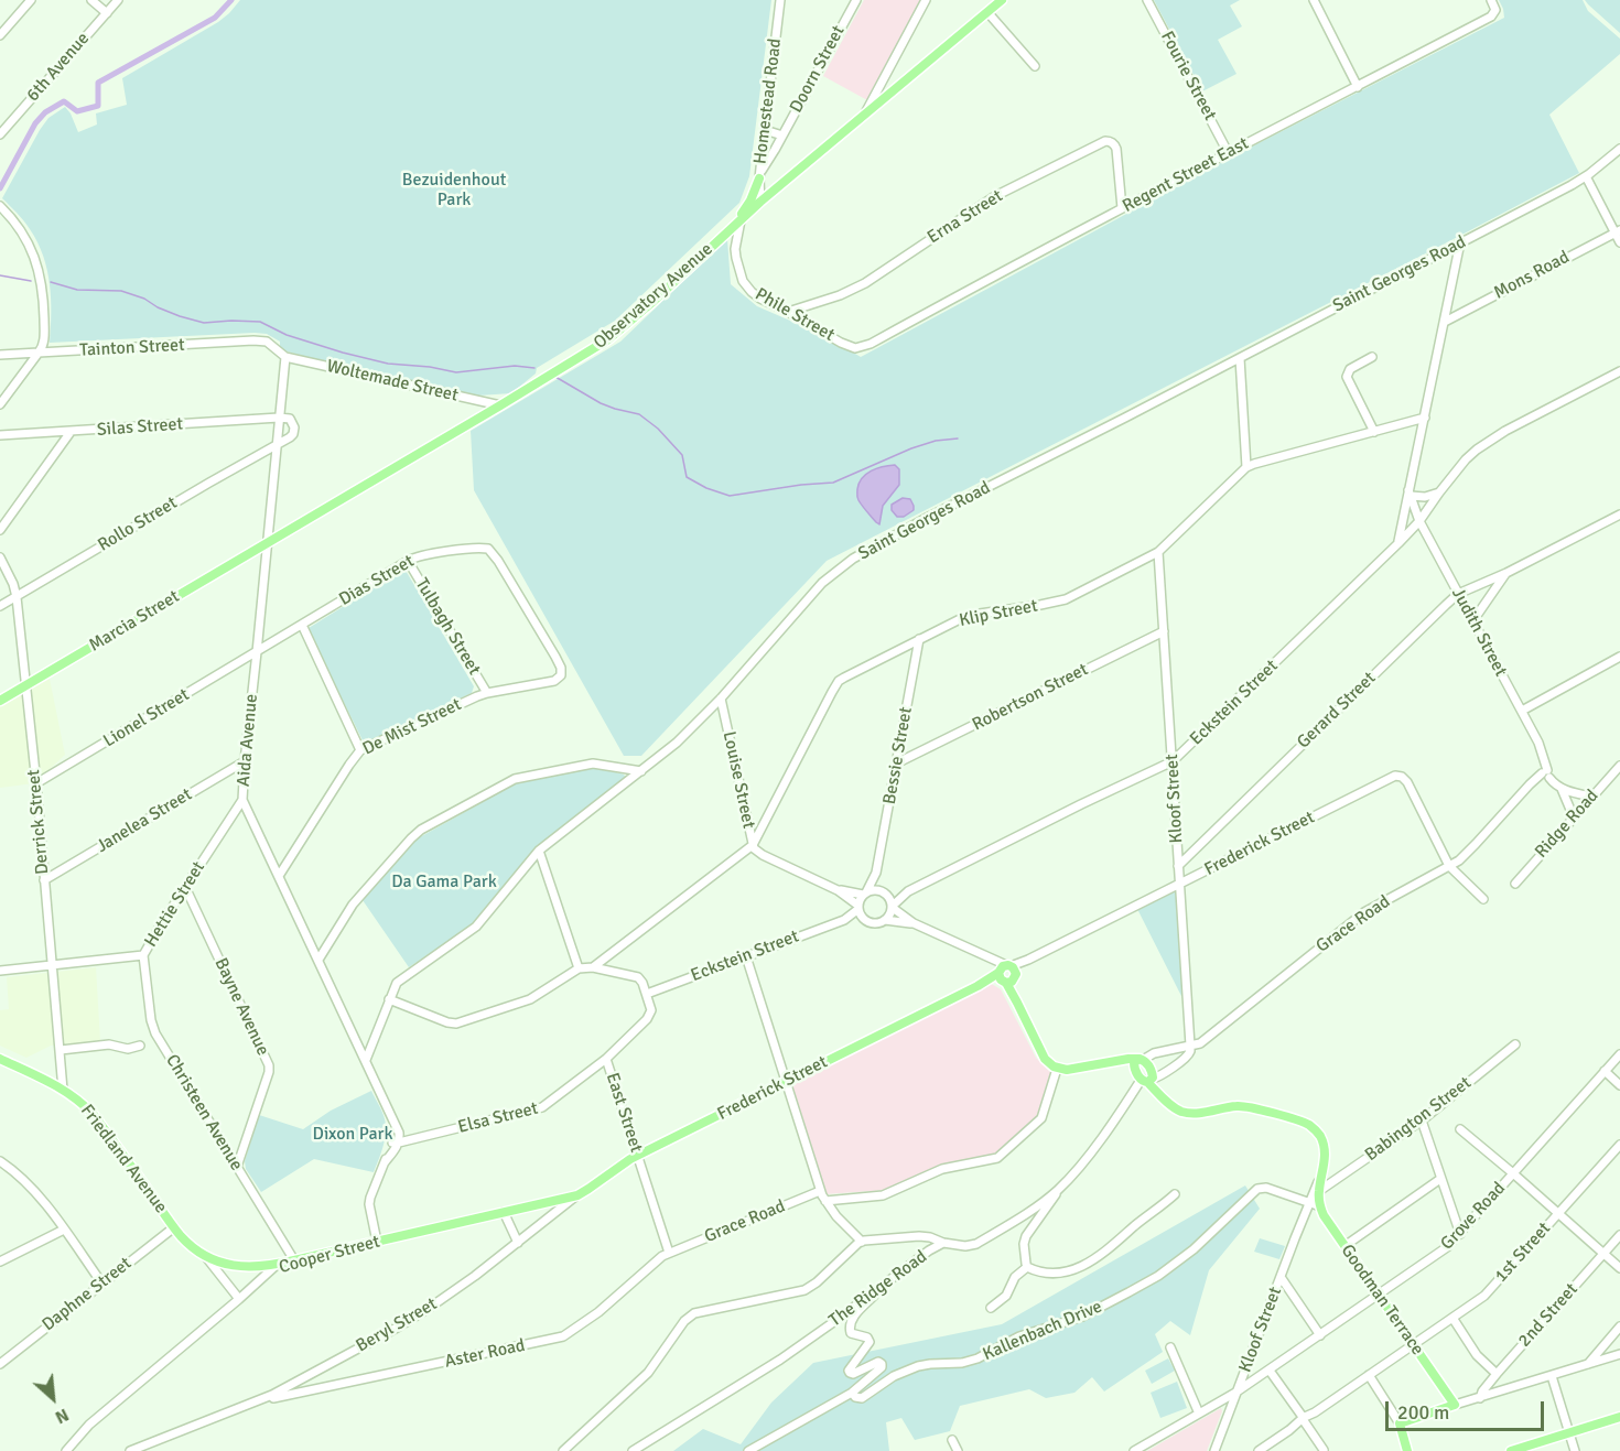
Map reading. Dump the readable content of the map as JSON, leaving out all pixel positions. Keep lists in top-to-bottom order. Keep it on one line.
{"streets":{"main road":["Observatory Avenue","Marcia Street","Frederick Street","Grace Road","Friedland Avenue","Cooper Street","Goodman Terrace","Beryl Street"],"street":["6th Avenue","Doorn Street","Fourie Street","Homestead Road","Regent Street East","Erna Street","Saint Georges Road","Mons Road","Phile Street","Tainton Street","Woltemade Street","Silas Street","Rollo Street","Dias Street","Klip Street","Tulbagh Street","Judith Street","Robertson Street","Eckstein Street","Gerard Street","Lionel Street","De Mist Street","Aida Avenue","Bessie Street","Louise Street","Kloof Street","Janelea Street","Derrick Street","Ridge Road","Hettie Street","Bayne Avenue","Christeen Avenue","East Street","Elsa Street","Babington Street","Grove Road","1st Street","The Ridge Road","Daphne Street","2nd Street","Kallenbach Drive","Aster Road"]},"crossings":[["Doorn Street","Homestead Road"],["Fourie Street","Regent Street East"],["Homestead Road","Observatory Avenue"],["Regent Street East","Erna Street"],["Regent Street East","Phile Street"],["Erna Street","Phile Street"],["Saint Georges Road","Aida Avenue"],["Saint Georges Road","Louise Street"],["Observatory Avenue","Phile Street"],["Observatory Avenue","Woltemade Street"],["Observatory Avenue","Marcia Street"],["Observatory Avenue","Aida Avenue"],["Tainton Street","Woltemade Street"],["Tainton Street","Aida Avenue"],["Woltemade Street","Aida Avenue"],["Silas Street","Aida Avenue"],["Rollo Street","Aida Avenue"],["Rollo Street","Derrick Street"],["Dias Street","Tulbagh Street"],["Dias Street","Lionel Street"],["Dias Street","De Mist Street"],["Dias Street","Aida Avenue"],["Klip Street","Bessie Street"],["Klip Street","Louise Street"],["Klip Street","Kloof Street"],["Marcia Street","Aida Avenue"],["Marcia Street","Derrick Street"],["Tulbagh Street","De Mist Street"],["Judith Street","Eckstein Street"],["Judith Street","Gerard Street"],["Judith Street","Ridge Road"],["Judith Street","Grace Road"],["Robertson Street","Bessie Street"],["Robertson Street","Kloof Street"],["Eckstein Street","Bessie Street"],["Eckstein Street","Louise Street"],["Eckstein Street","Kloof Street"],["Eckstein Street","East Street"],["Gerard Street","Kloof Street"],["Lionel Street","Aida Avenue"],["Lionel Street","Derrick Street"],["De Mist Street","Aida Avenue"],["Aida Avenue","Janelea Street"],["Aida Avenue","Hettie Street"],["Aida Avenue","Elsa Street"],["Aida Avenue","Cooper Street"],["Bessie Street","Louise Street"],["Kloof Street","Frederick Street"],["Kloof Street","Grace Road"],["Kloof Street","Grove Road"],["Kloof Street","Goodman Terrace"],["Kloof Street","Kallenbach Drive"],["Janelea Street","Derrick Street"],["Derrick Street","Hettie Street"],["Derrick Street","Friedland Avenue"],["Frederick Street","Grace Road"],["Frederick Street","East Street"],["Frederick Street","Beryl Street"],["Hettie Street","Bayne Avenue"],["Hettie Street","Christeen Avenue"],["Grace Road","East Street"],["Grace Road","Aster Road"],["Bayne Avenue","Christeen Avenue"],["Christeen Avenue","Cooper Street"],["East Street","Elsa Street"],["East Street","Beryl Street"],["East Street","Aster Road"],["Babington Street","Goodman Terrace"],["Friedland Avenue","Cooper Street"],["Friedland Avenue","Daphne Street"],["Grove Road","Goodman Terrace"],["1st Street","Goodman Terrace"],["Cooper Street","Beryl Street"],["The Ridge Road","Goodman Terrace"],["Goodman Terrace","Kallenbach Drive"],["Beryl Street","Aster Road"]],"parks":["Bezuidenhout Park","Da Gama Park","Dixon Park"],"scale_bar":"200 m","north":"bottom right"}
